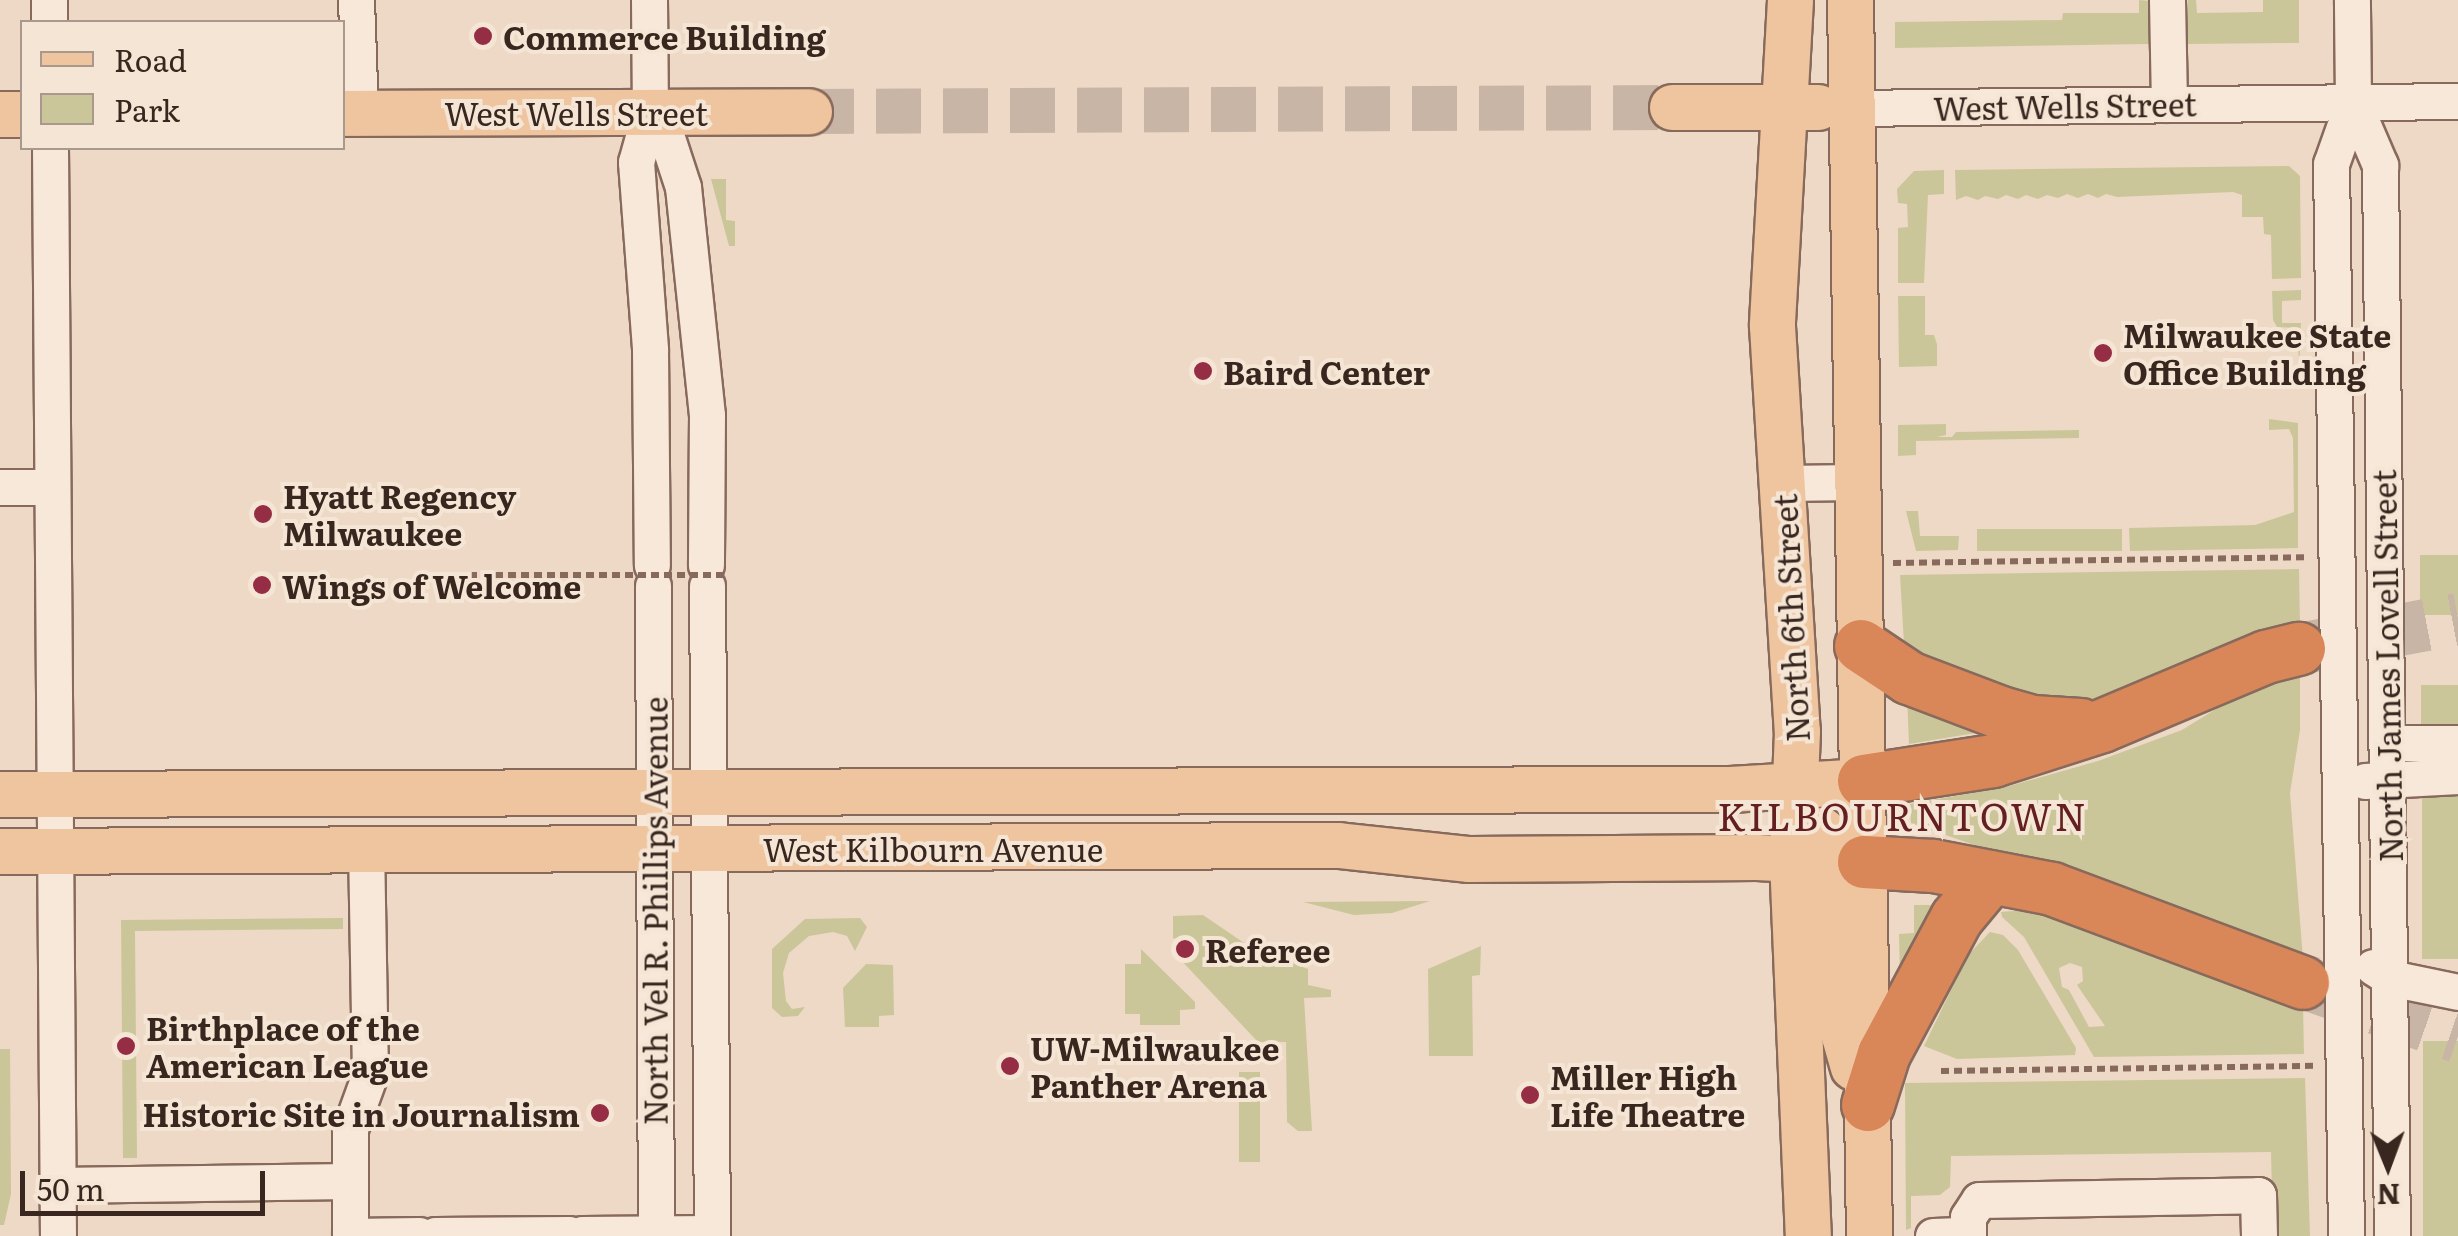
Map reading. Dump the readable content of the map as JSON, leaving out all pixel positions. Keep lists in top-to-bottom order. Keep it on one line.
{"streets":{"main road":["West Wells Street","North 6th Street","West Kilbourn Avenue"],"street":["North James Lovell Street","North Vel R. Phillips Avenue"]},"crossings":[["West Wells Street","North 6th Street"],["West Wells Street","North James Lovell Street"],["West Wells Street","North Vel R. Phillips Avenue"],["North 6th Street","West Kilbourn Avenue"],["West Kilbourn Avenue","North Vel R. Phillips Avenue"]],"districts":["KILBOURNTOWN"],"places":["Commerce Building","Milwaukee State Office Building","Baird Center","Hyatt Regency Milwaukee","Wings of Welcome","Referee","Birthplace of the American League","UW-Milwaukee Panther Arena","Miller High Life Theatre","Historic Site in Journalism"],"legend":["Road","Park"],"scale_bar":"50 m","north":"bottom"}
